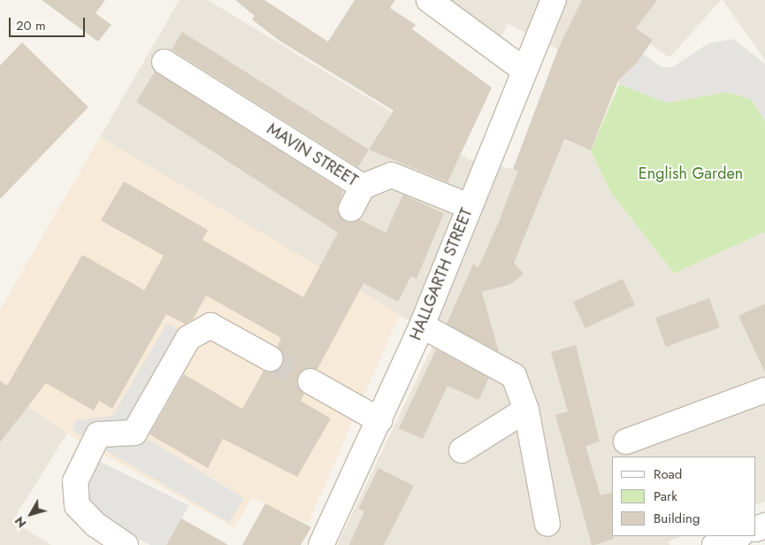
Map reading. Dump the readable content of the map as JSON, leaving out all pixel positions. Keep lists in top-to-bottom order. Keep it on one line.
{"streets":{"street":["MAVIN STREET","HALLGARTH STREET"]},"crossings":[["MAVIN STREET","HALLGARTH STREET"]],"parks":["English Garden"],"legend":["Road","Park","Building"],"scale_bar":"20 m","north":"bottom left"}
